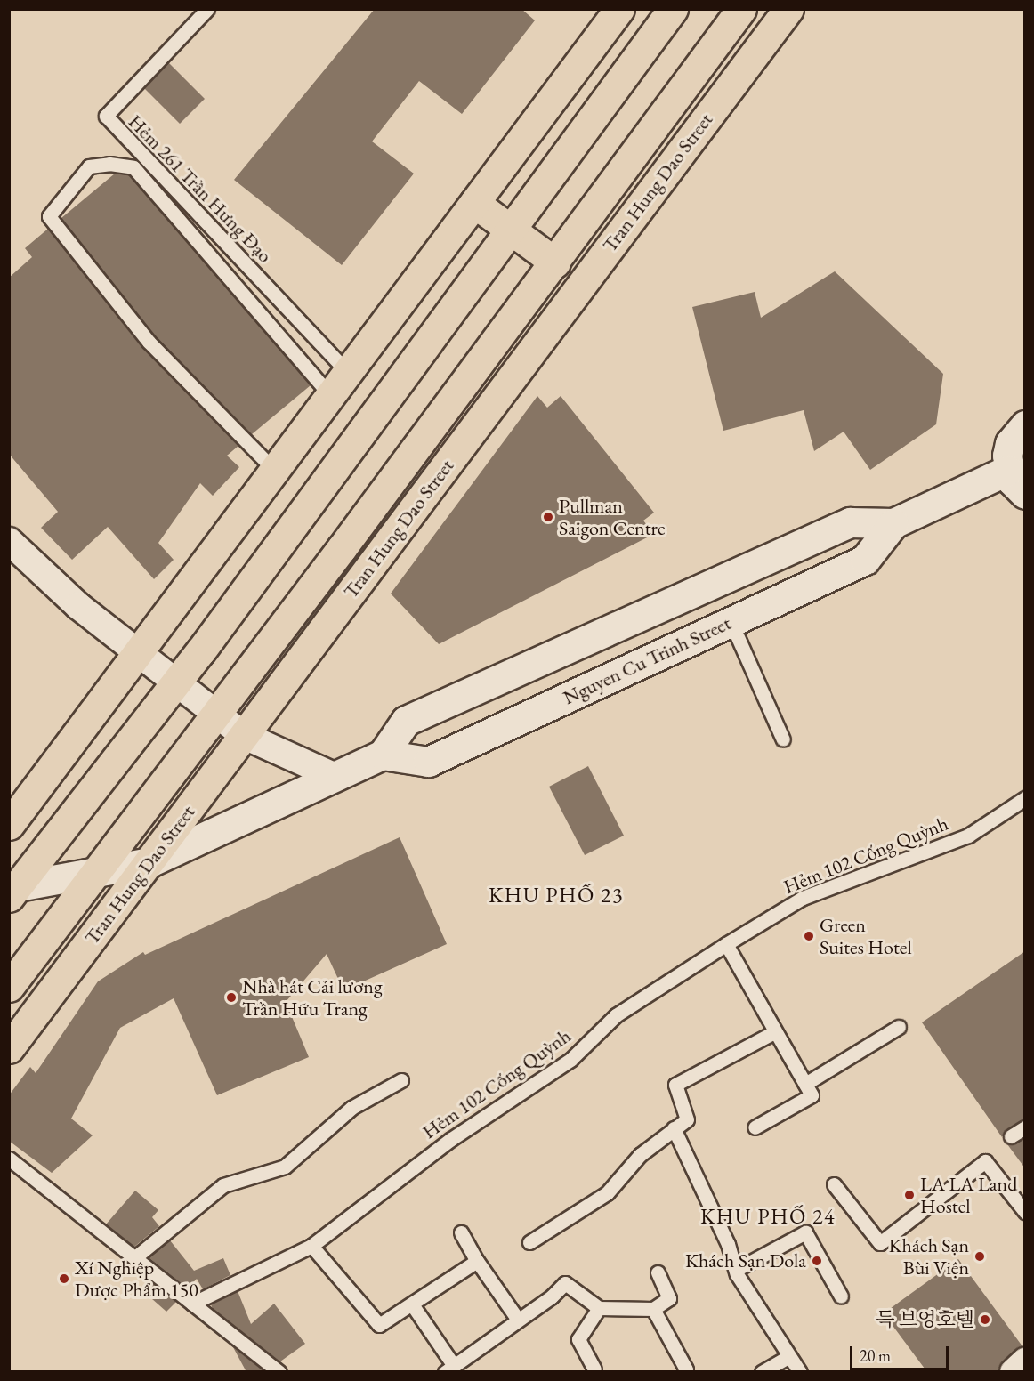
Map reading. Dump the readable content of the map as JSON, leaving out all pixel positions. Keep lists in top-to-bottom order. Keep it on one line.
{"streets":{"main road":["Tran Hung Dao Street"],"street":["Nguyen Cu Trinh Street"],"lane":["Hẻm 261 Trần Hưng Đạo","Hẻm 102 Cống Quỳnh"]},"districts":["KHU PHỐ 23","KHU PHỐ 24"],"places":["Pullman Saigon Centre","Green Suites Hotel","Nhà hát Cải lương Trần Hữu Trang","LA LA Land Hostel","Khách Sạn Bùi Viện","Khách Sạn Dola","Xí Nghiệp Dược Phẩm 150","득 브엉호텔"],"scale_bar":"20 m"}
